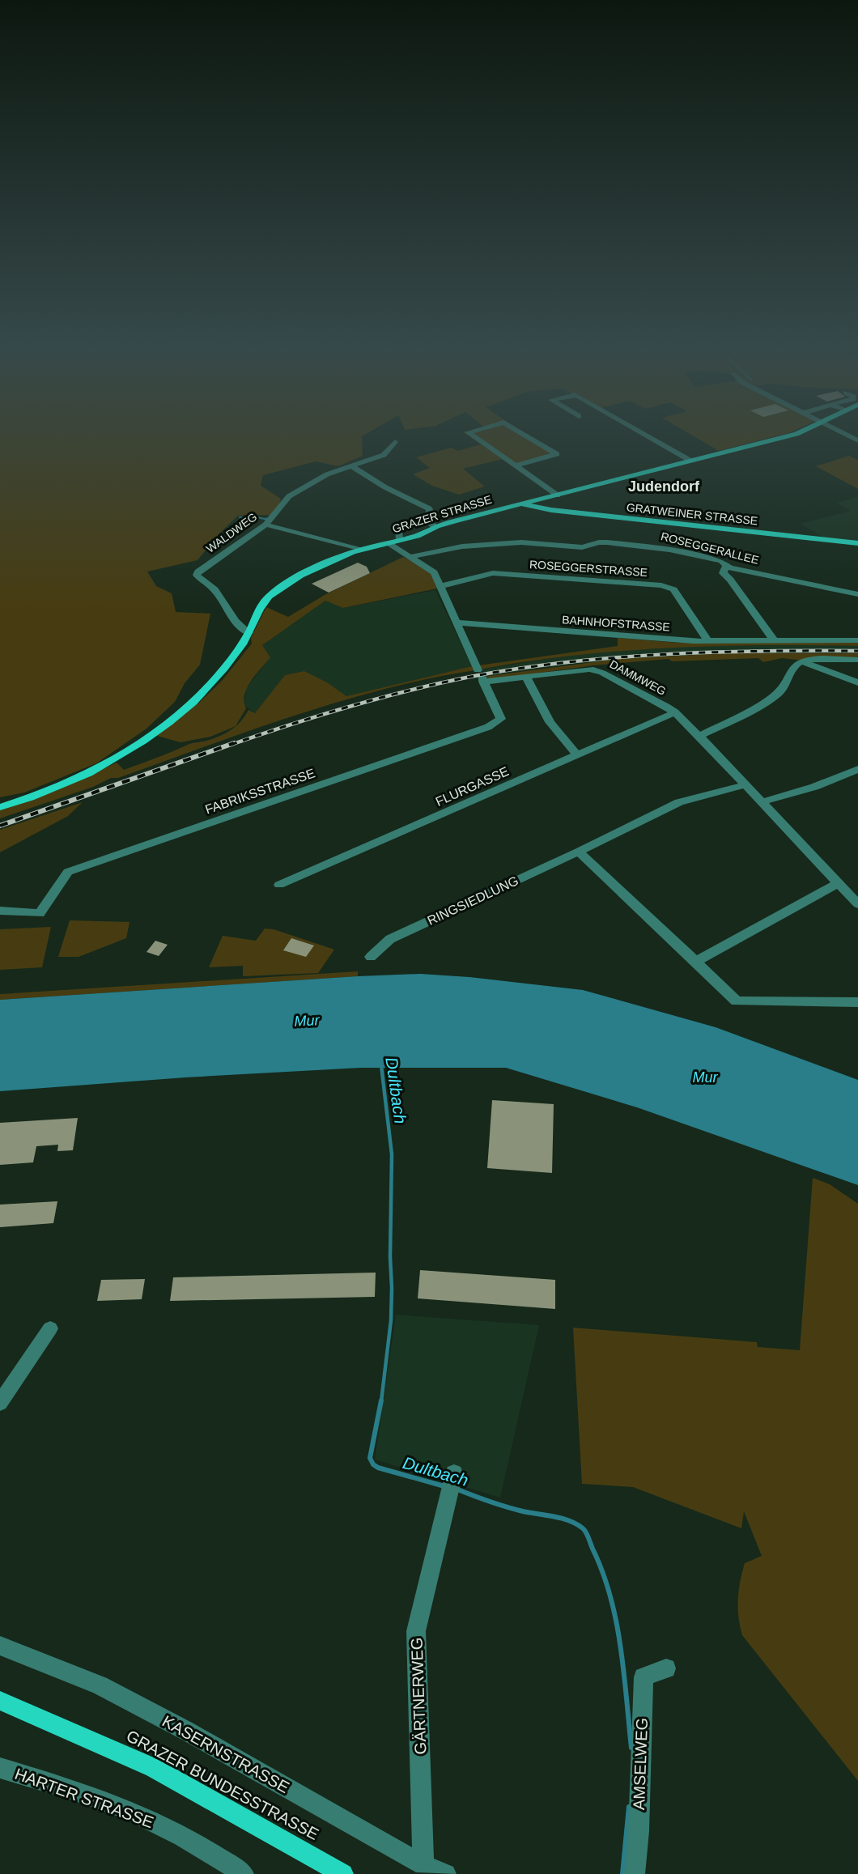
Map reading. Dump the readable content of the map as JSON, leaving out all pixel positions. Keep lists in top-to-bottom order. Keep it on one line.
{"streets":{"main road":["GRAZER STRASSE","GRATWEINER STRASSE","GRAZER BUNDESSTRASSE"],"street":["WALDWEG","ROSEGGERALLEE","ROSEGGERSTRASSE","BAHNHOFSTRASSE","DAMMWEG","FLURGASSE","FABRIKSSTRASSE","RINGSIEDLUNG","GÄRTNERWEG","KASERNSTRASSE","AMSELWEG","HARTER STRASSE"]},"crossings":[["GRAZER STRASSE","GRATWEINER STRASSE"],["GRAZER STRASSE","WALDWEG"],["GRAZER STRASSE","FABRIKSSTRASSE"],["ROSEGGERALLEE","FABRIKSSTRASSE"],["ROSEGGERSTRASSE","BAHNHOFSTRASSE"],["ROSEGGERSTRASSE","FABRIKSSTRASSE"],["BAHNHOFSTRASSE","FABRIKSSTRASSE"],["DAMMWEG","FLURGASSE"],["DAMMWEG","FABRIKSSTRASSE"],["GÄRTNERWEG","KASERNSTRASSE"]],"districts":["Judendorf"],"water":["Mur","Dultbach"]}
